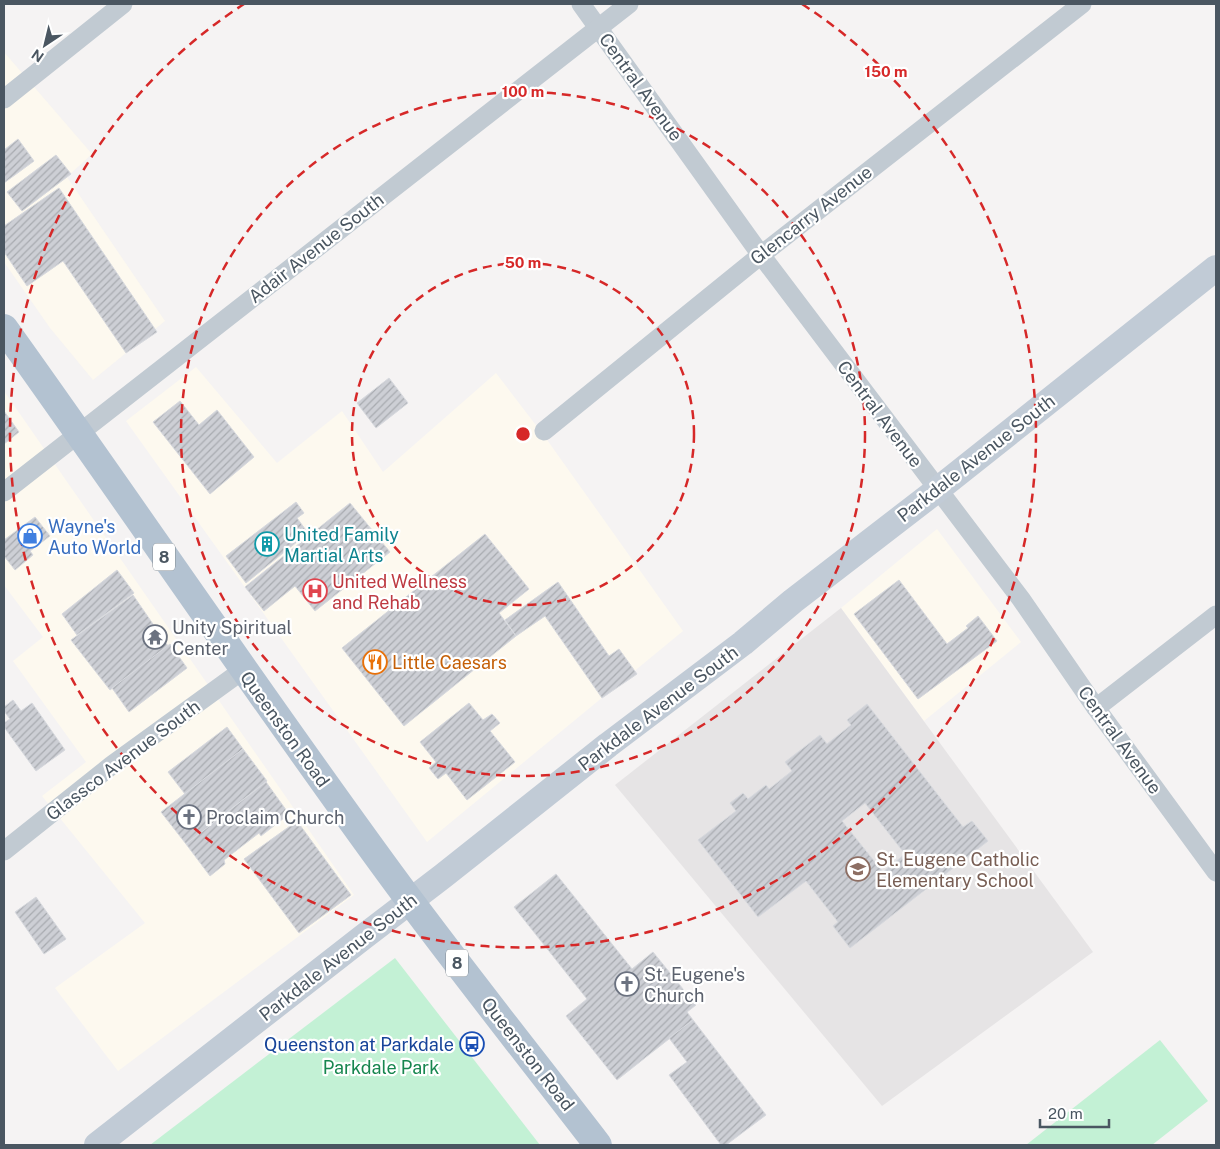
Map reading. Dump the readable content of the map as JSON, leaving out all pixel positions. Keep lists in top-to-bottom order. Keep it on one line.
{"streets":{"main road":["Parkdale Avenue South","8","Queenston Road"],"street":["Central Avenue","Glencarry Avenue","Adair Avenue South","Glassco Avenue South"]},"crossings":[["Central Avenue","Glencarry Avenue"],["Central Avenue","Adair Avenue South"],["Central Avenue","Parkdale Avenue South"],["Adair Avenue South","Queenston Road"],["Parkdale Avenue South","Queenston Road"],["Queenston Road","Glassco Avenue South"]],"parks":["Parkdale Park"],"places":{"shop":["Wayne's Auto World"],"building":["United Family Martial Arts"],"hospital":["United Wellness and Rehab"],"temple":["Unity Spiritual Center"],"restaurant":["Little Caesars"],"church":["Proclaim Church","St. Eugene's Church"],"school or university":["St. Eugene Catholic Elementary School"],"bus stop":["Queenston at Parkdale"]},"scale_bar":"20 m","north":"bottom left","rings":["150 m","100 m","50 m"]}
